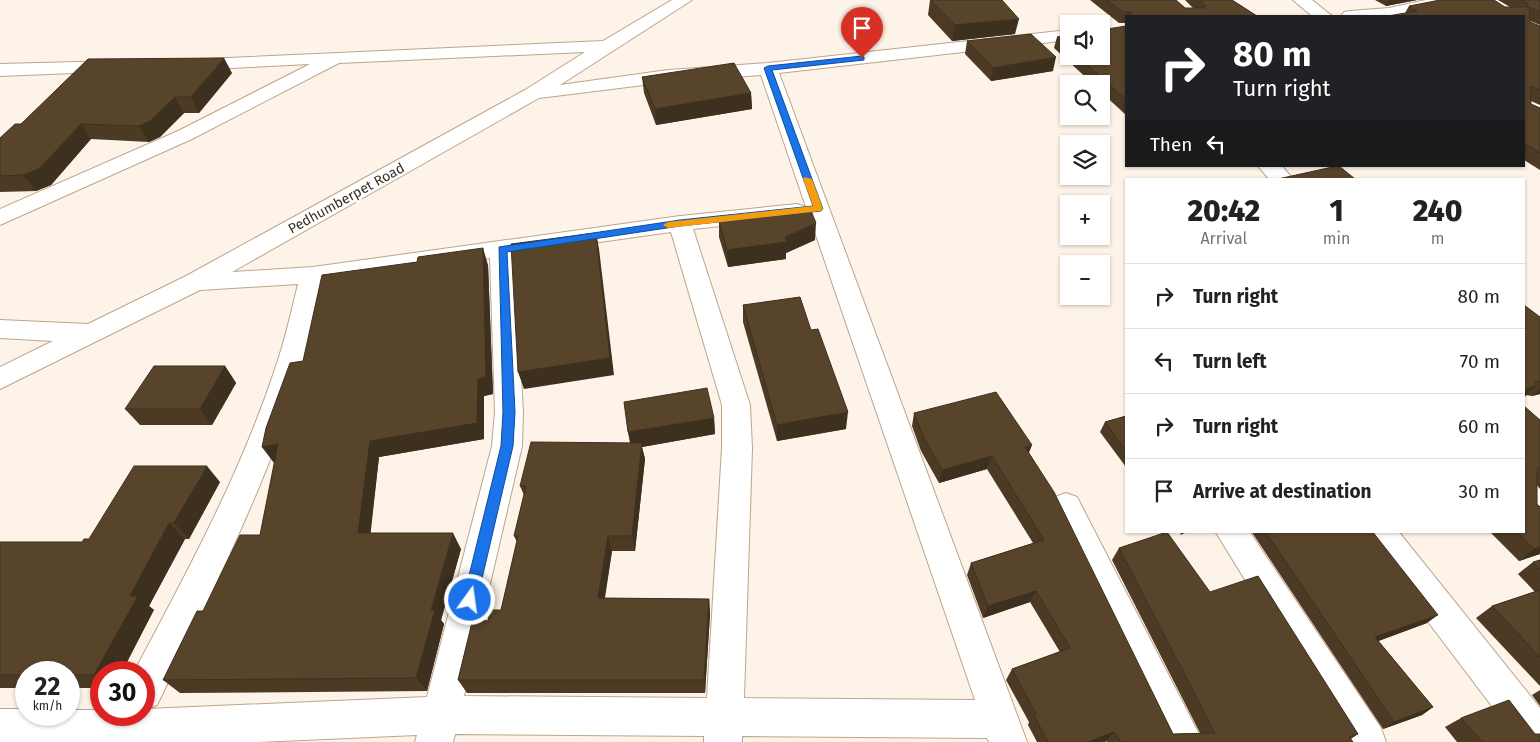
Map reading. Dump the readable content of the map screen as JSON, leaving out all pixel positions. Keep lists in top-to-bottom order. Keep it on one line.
{"streets":{"street":["Pedhumberpet Road"]},"page":{"map_buttons":["+","−"],"turn":["80 m","Turn right"],"then":"Then","eta":["20:42","Arrival","1","min","240","m"],"list":[{"name":"Turn right","value":"80 m"},{"name":"Turn left","value":"70 m"},{"name":"Turn right","value":"60 m"},{"name":"Arrive at destination","value":"30 m"}],"speed":"22 km/h","limit":"30"}}
